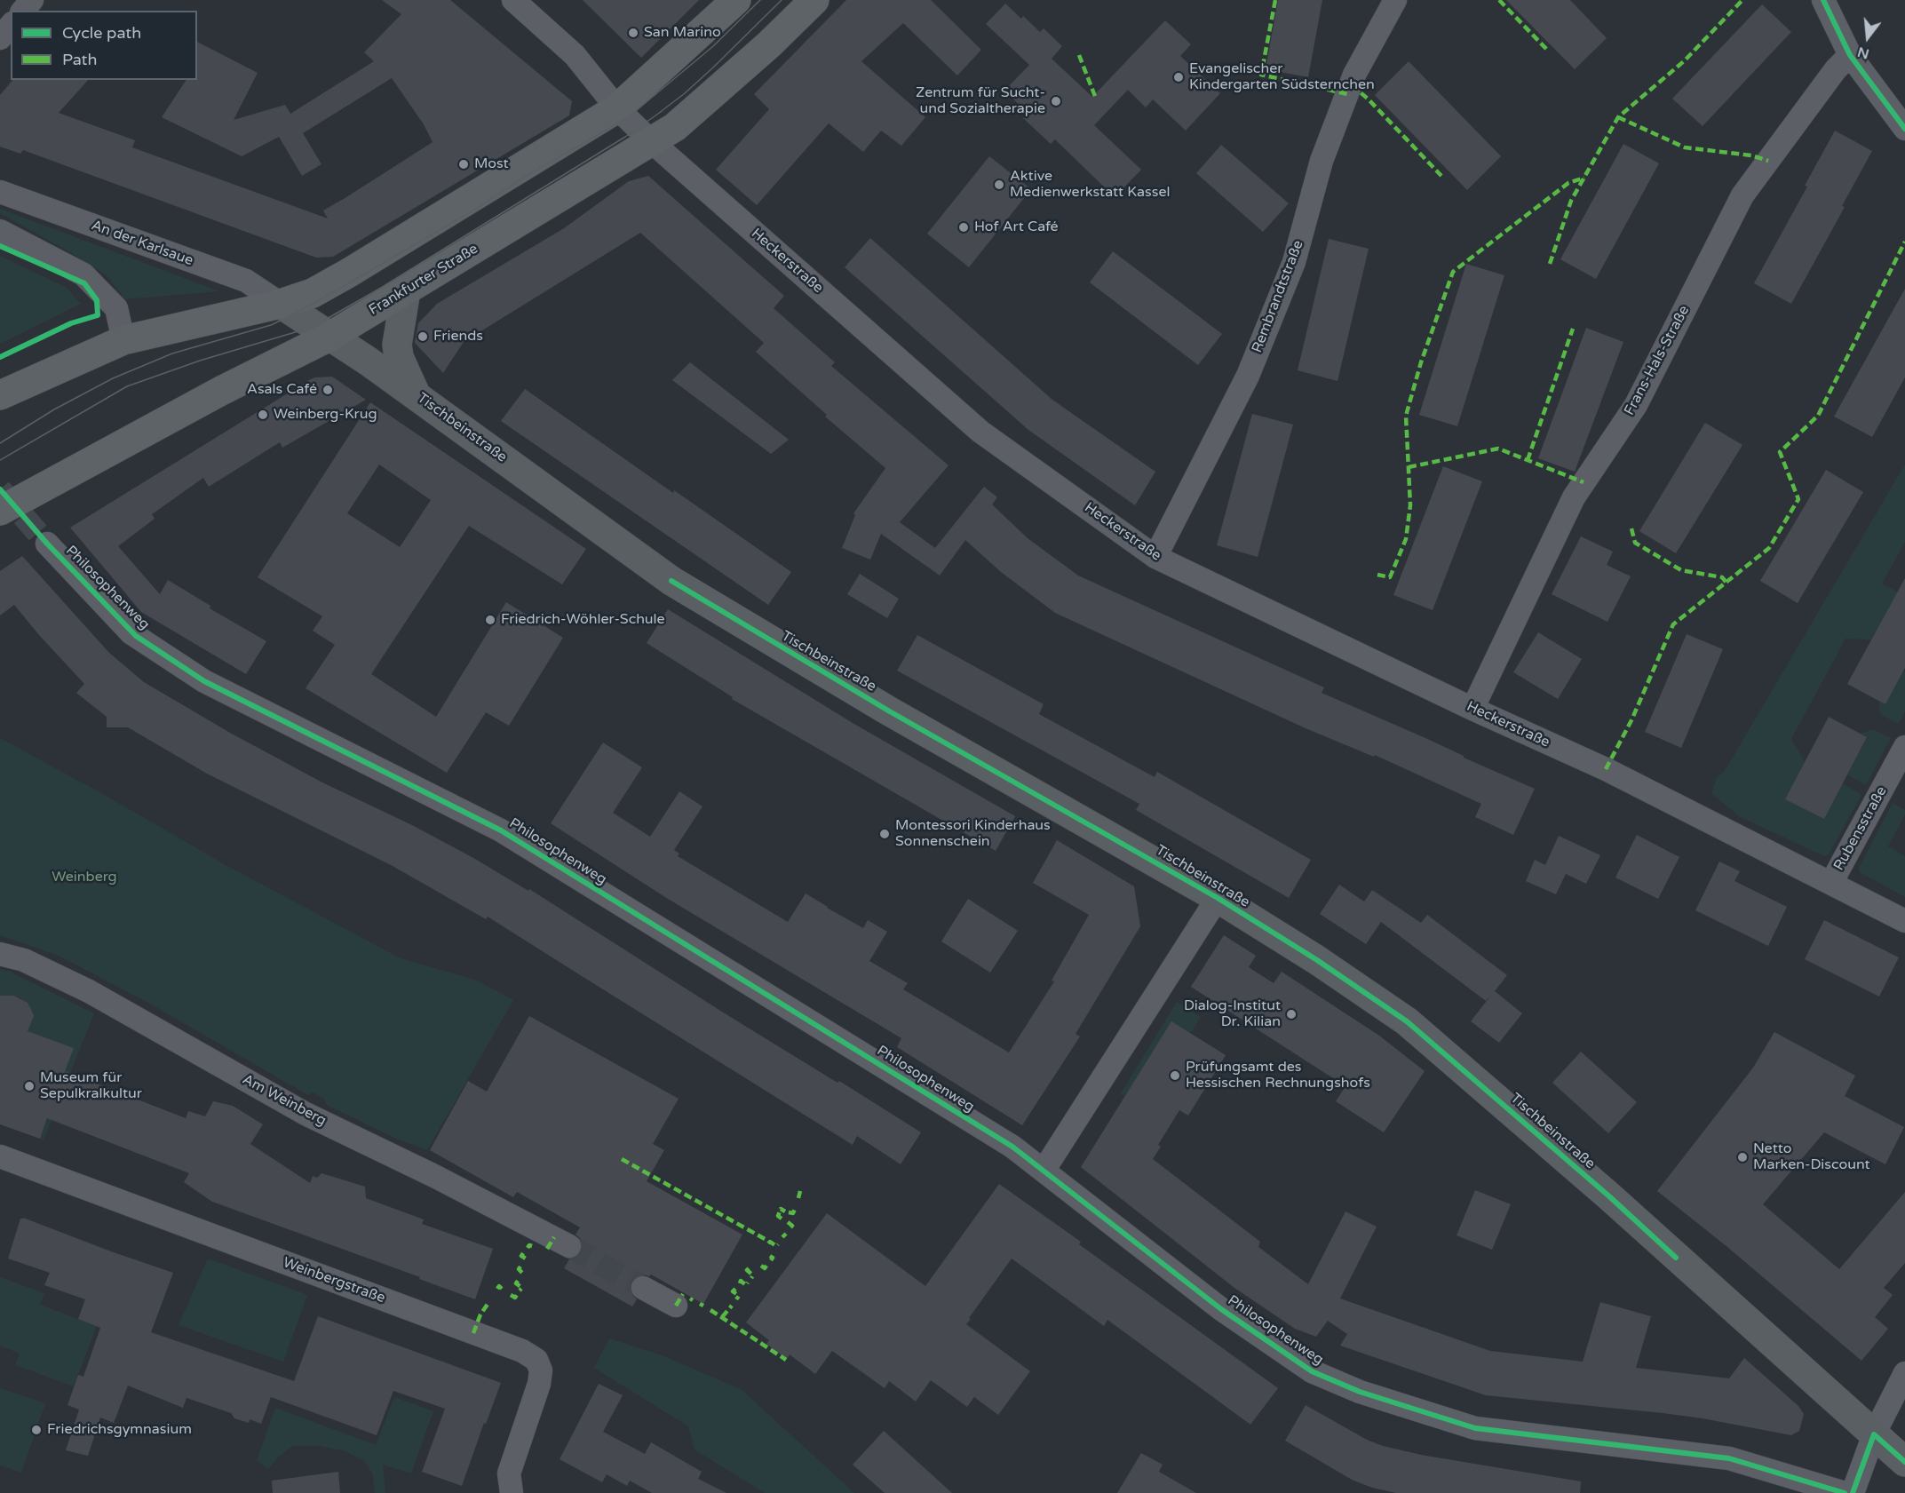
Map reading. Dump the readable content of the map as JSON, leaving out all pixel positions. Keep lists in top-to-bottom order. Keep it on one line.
{"streets":{"main road":["Frankfurter Straße","Tischbeinstraße"],"street":["An der Karlsaue","Heckerstraße","Rembrandtstraße","Frans-Hals-Straße","Philosophenweg","Rubensstraße","Am Weinberg","Weinbergstraße"]},"crossings":[["An der Karlsaue","Tischbeinstraße"],["Heckerstraße","Frankfurter Straße"],["Heckerstraße","Rembrandtstraße"],["Heckerstraße","Frans-Hals-Straße"],["Heckerstraße","Rubensstraße"],["Frankfurter Straße","Tischbeinstraße"],["Tischbeinstraße","Philosophenweg"]],"parks":["Weinberg"],"places":["San Marino","Evangelischer Kindergarten Südsternchen","Zentrum für Sucht- und Sozialtherapie","Most","Aktive Medienwerkstatt Kassel","Hof Art Café","Friends","Asals Café","Weinberg-Krug","Friedrich-Wöhler-Schule","Montessori Kinderhaus Sonnenschein","Dialog-Institut Dr. Kilian","Prüfungsamt des Hessischen Rechnungshofs","Museum für Sepulkralkultur","Netto Marken-Discount","Friedrichsgymnasium"],"legend":["Cycle path","Path"],"north":"bottom"}
